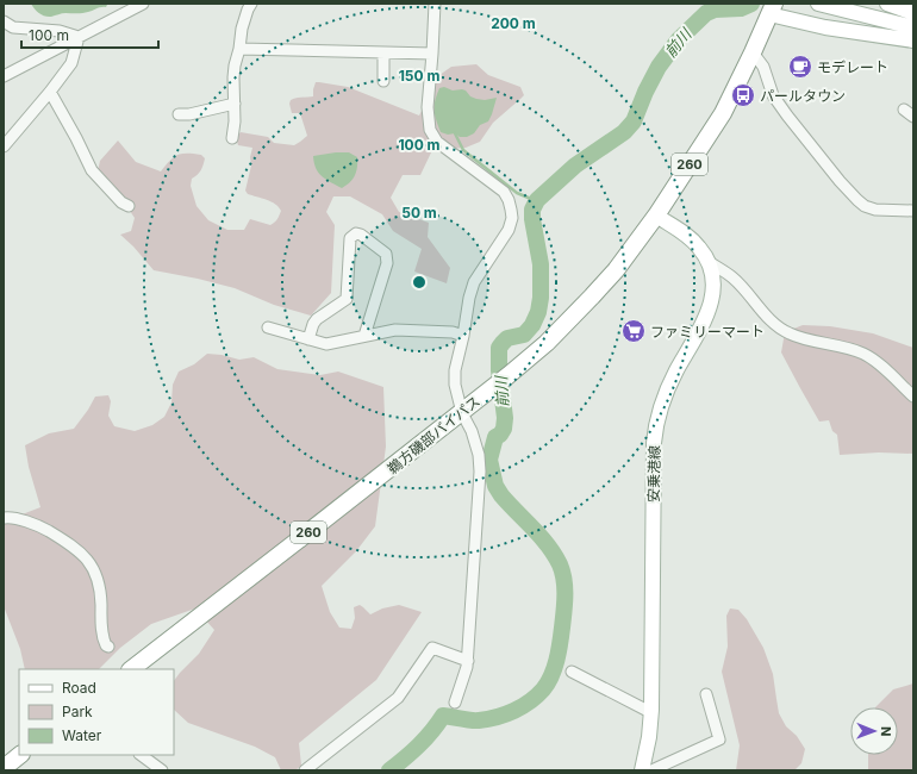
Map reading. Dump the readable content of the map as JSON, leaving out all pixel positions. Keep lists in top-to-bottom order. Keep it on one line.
{"streets":{"highway":["260","鵜方磯部バイパス"],"main road":["安乗港線"]},"crossings":[["鵜方磯部バイパス","安乗港線"]],"water":["前川"],"places":{"cafe":["モデレート"],"bus stop":["パールタウン"],"supermarket":["ファミリーマート"]},"legend":["Road","Park","Water"],"scale_bar":"100 m","north":"right","rings":["200 m","150 m","100 m","50 m"]}
